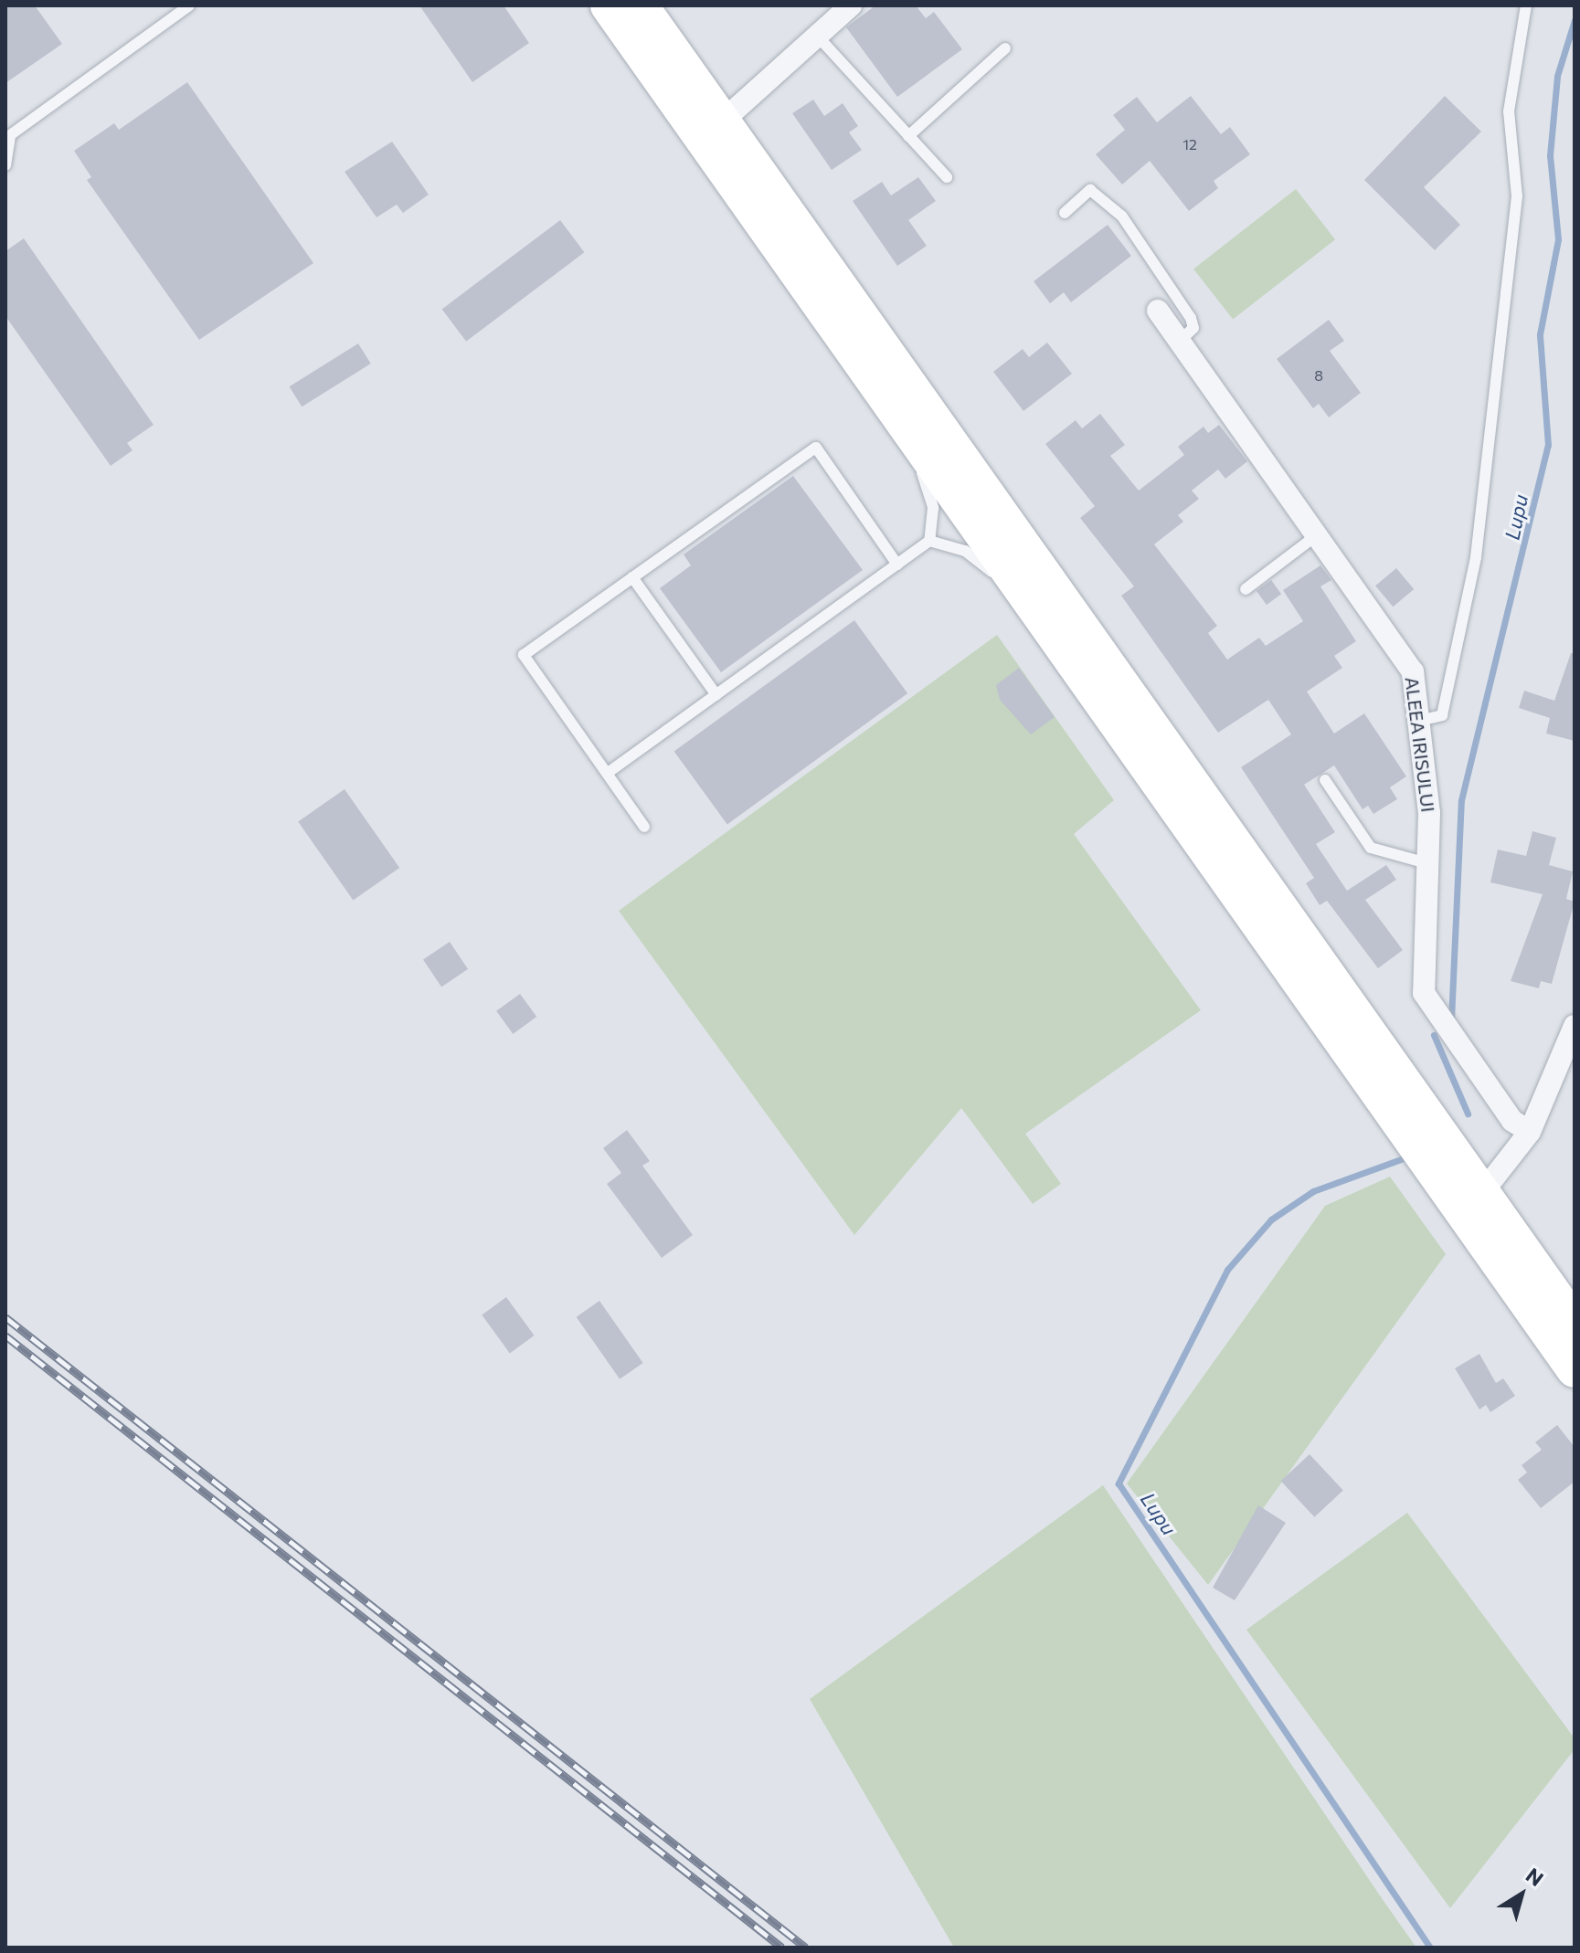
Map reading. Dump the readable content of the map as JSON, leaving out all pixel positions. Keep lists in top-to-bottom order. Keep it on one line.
{"streets":{"street":["ALEEA IRISULUI"]},"water":["Lupu"],"house_numbers":["12","8"],"north":"top right"}
